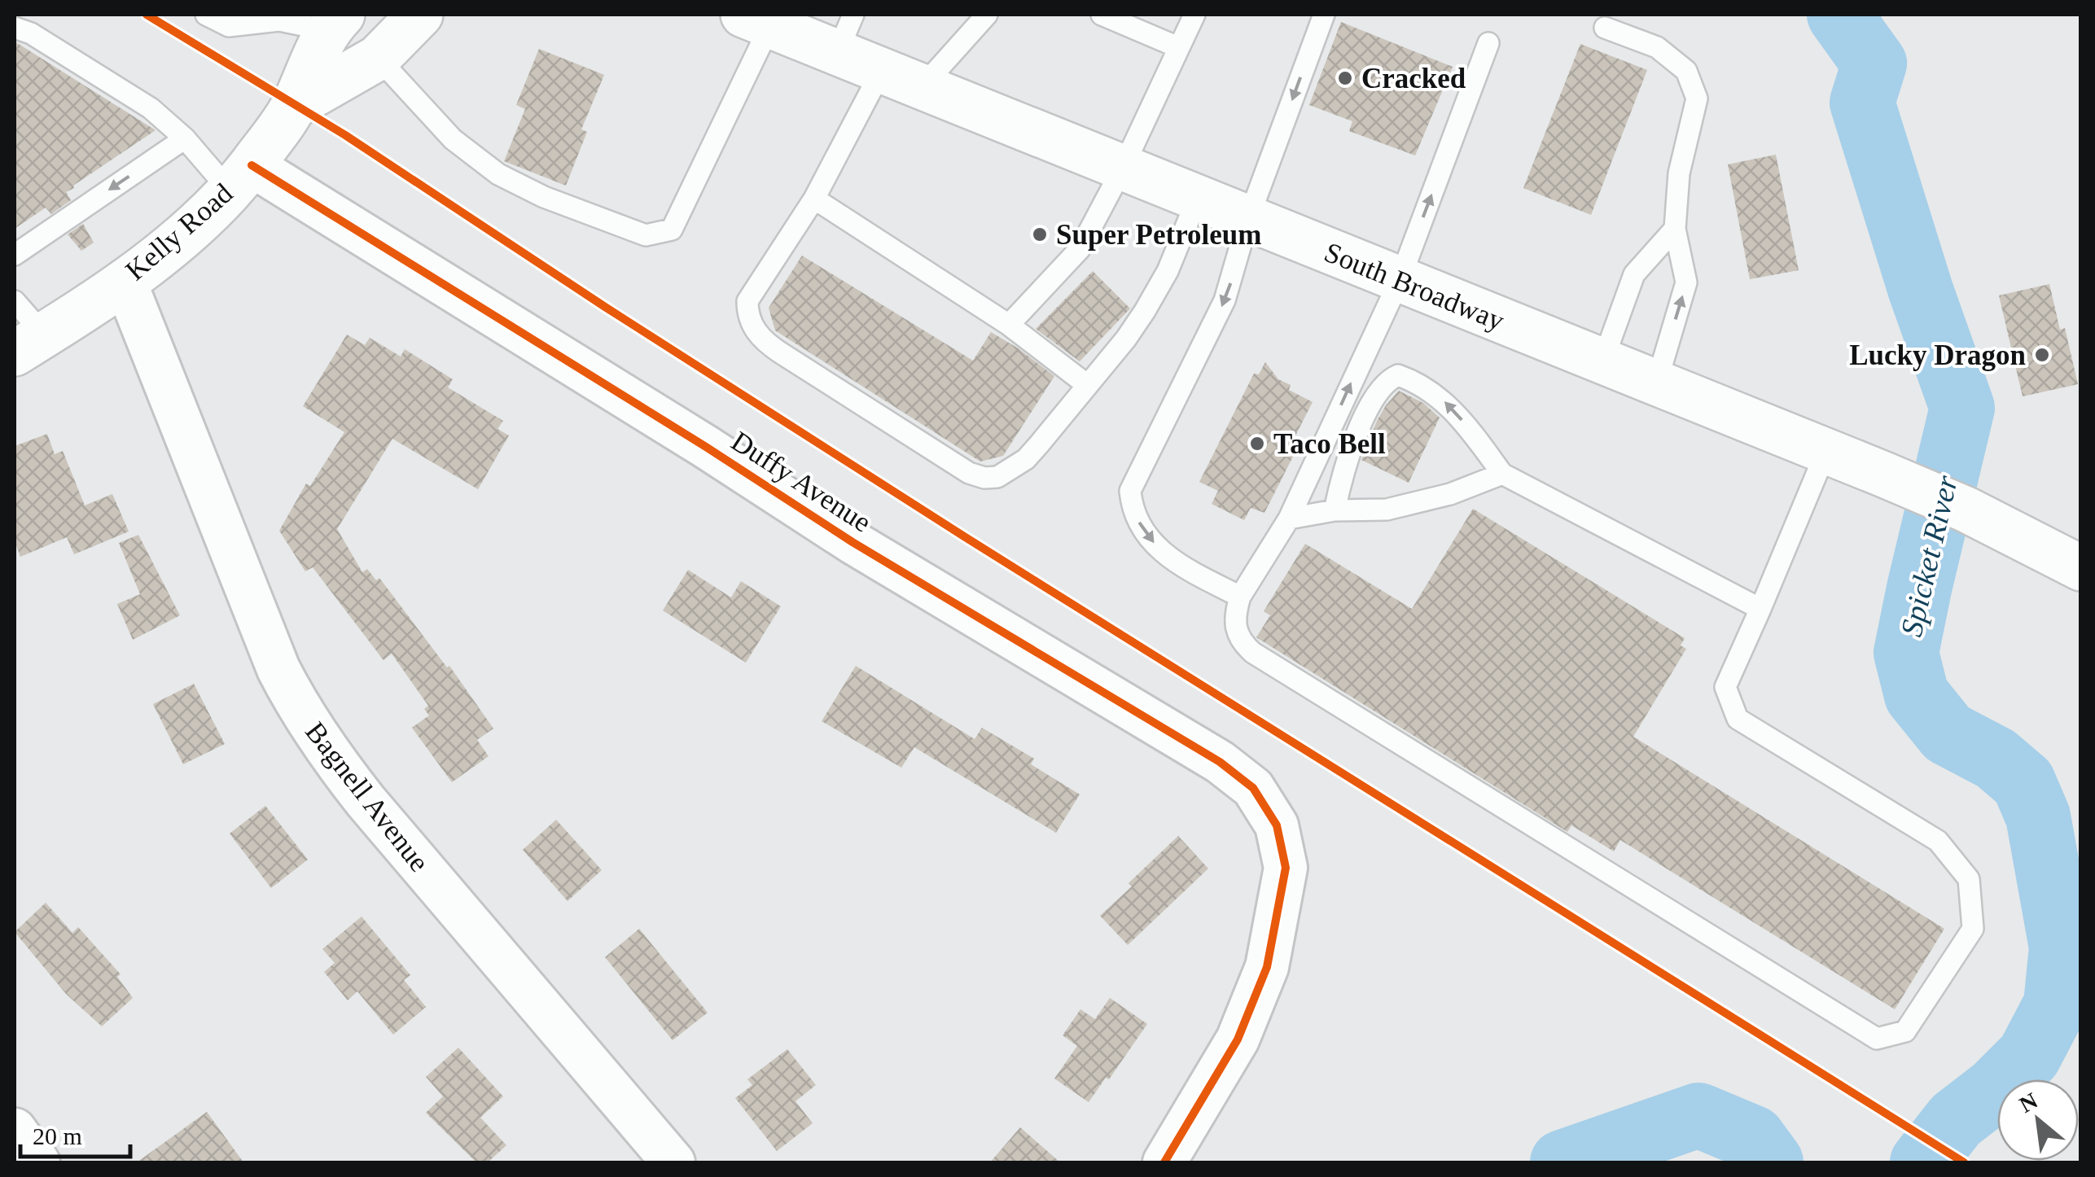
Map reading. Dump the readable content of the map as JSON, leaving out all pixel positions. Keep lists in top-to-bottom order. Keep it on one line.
{"streets":{"main road":["Kelly Road","South Broadway"],"street":["Duffy Avenue","Bagnell Avenue"]},"crossings":[["Kelly Road","Duffy Avenue"],["Kelly Road","Bagnell Avenue"]],"water":["Spicket River"],"places":["Cracked","Super Petroleum","Lucky Dragon","Taco Bell"],"scale_bar":"20 m","north":"top left"}
